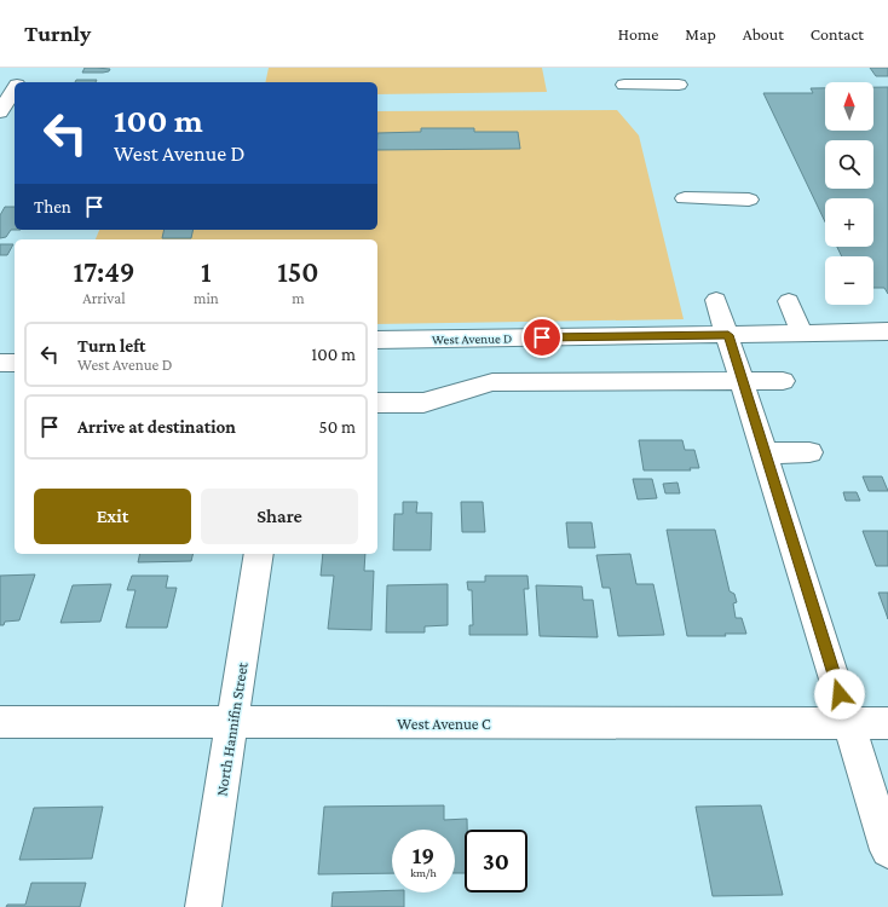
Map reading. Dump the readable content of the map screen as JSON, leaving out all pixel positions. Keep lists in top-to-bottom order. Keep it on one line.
{"streets":{"street":["West Avenue D","West Avenue C","North Hannifin Street"]},"crossings":[["West Avenue C","North Hannifin Street"]],"north":"top","page":{"header":"Turnly","nav":["Home","Map","About","Contact"],"map_buttons":["+","−"],"turn":["100 m","West Avenue D"],"then":"Then","eta":["17:49","Arrival","1","min","150","m"],"list":[{"name":"Turn left","note":"West Avenue D","value":"100 m"},{"name":"Arrive at destination","value":"50 m"}],"buttons":["Exit","Share"],"speed":"19 km/h","limit":"30"}}
